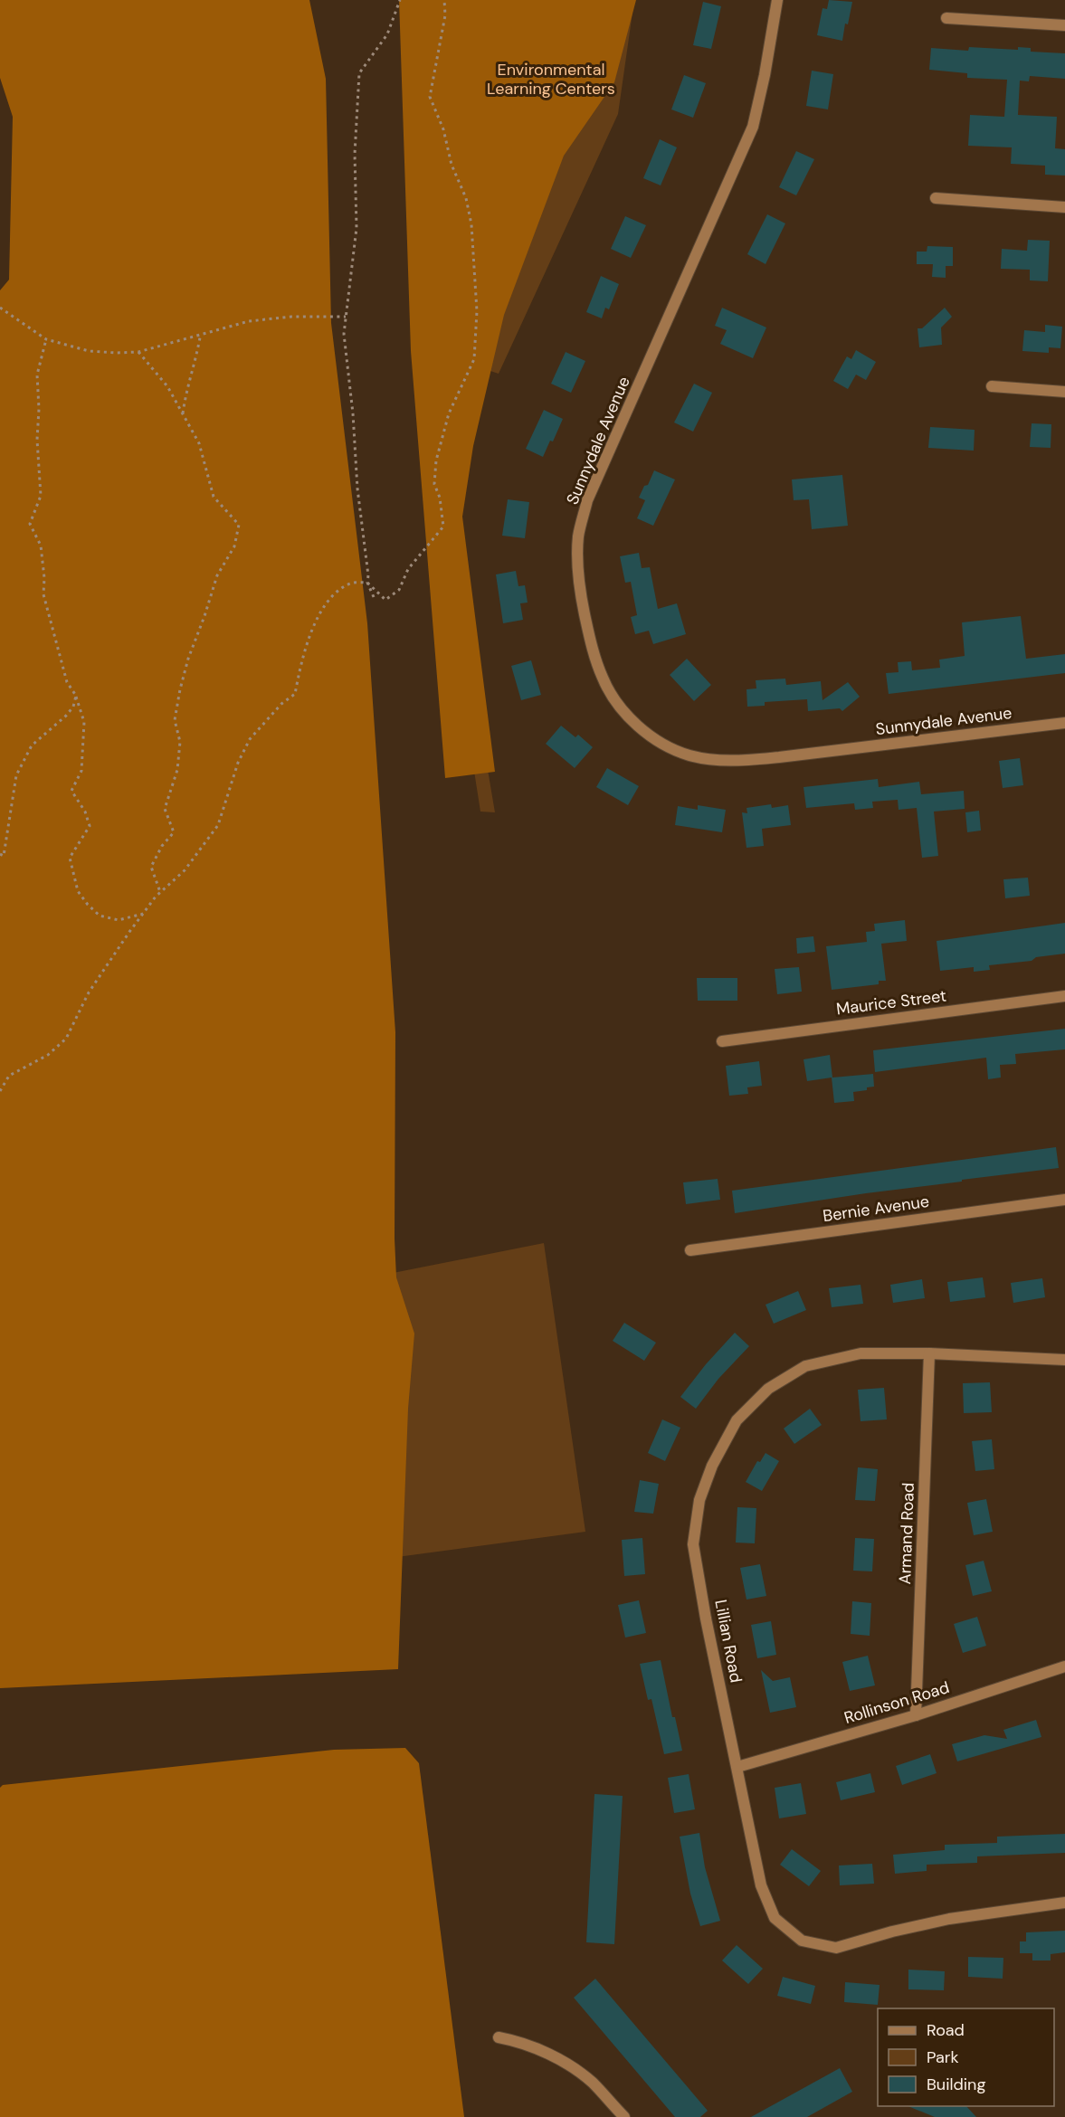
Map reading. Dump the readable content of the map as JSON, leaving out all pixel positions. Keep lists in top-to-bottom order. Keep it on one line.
{"streets":{"street":["Sunnydale Avenue","Maurice Street","Bernie Avenue","Armand Road","Lillian Road","Rollinson Road"]},"crossings":[["Armand Road","Lillian Road"],["Armand Road","Rollinson Road"],["Lillian Road","Rollinson Road"]],"parks":["Environmental Learning Centers"],"legend":["Road","Park","Building"]}
